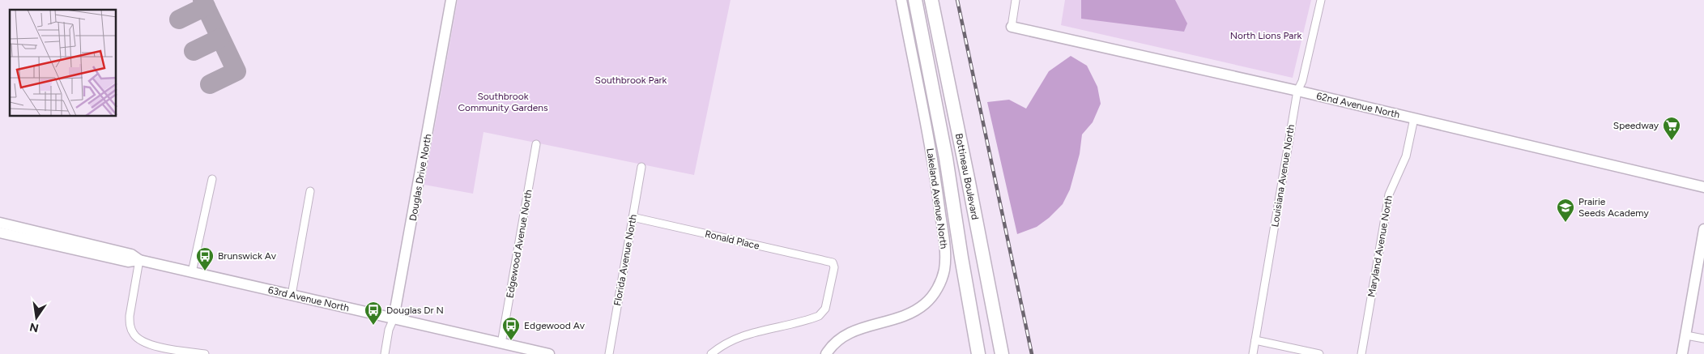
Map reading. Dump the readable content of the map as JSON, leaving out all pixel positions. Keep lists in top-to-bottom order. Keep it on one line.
{"streets":{"highway":["Bottineau Boulevard"],"street":["62nd Avenue North","Louisiana Avenue North","Douglas Drive North","Lakeland Avenue North","Ronald Place","Edgewood Avenue North","Maryland Avenue North","Florida Avenue North","63rd Avenue North"]},"crossings":[["62nd Avenue North","Louisiana Avenue North"],["62nd Avenue North","Maryland Avenue North"],["Douglas Drive North","63rd Avenue North"],["Ronald Place","Florida Avenue North"],["Edgewood Avenue North","63rd Avenue North"]],"parks":["North Lions Park","Southbrook Park","Southbrook Community Gardens"],"places":{"supermarket":["Speedway"],"school or university":["Prairie Seeds Academy"],"bus stop":["Brunswick Av","Douglas Dr N","Edgewood Av"]},"north":"bottom"}
